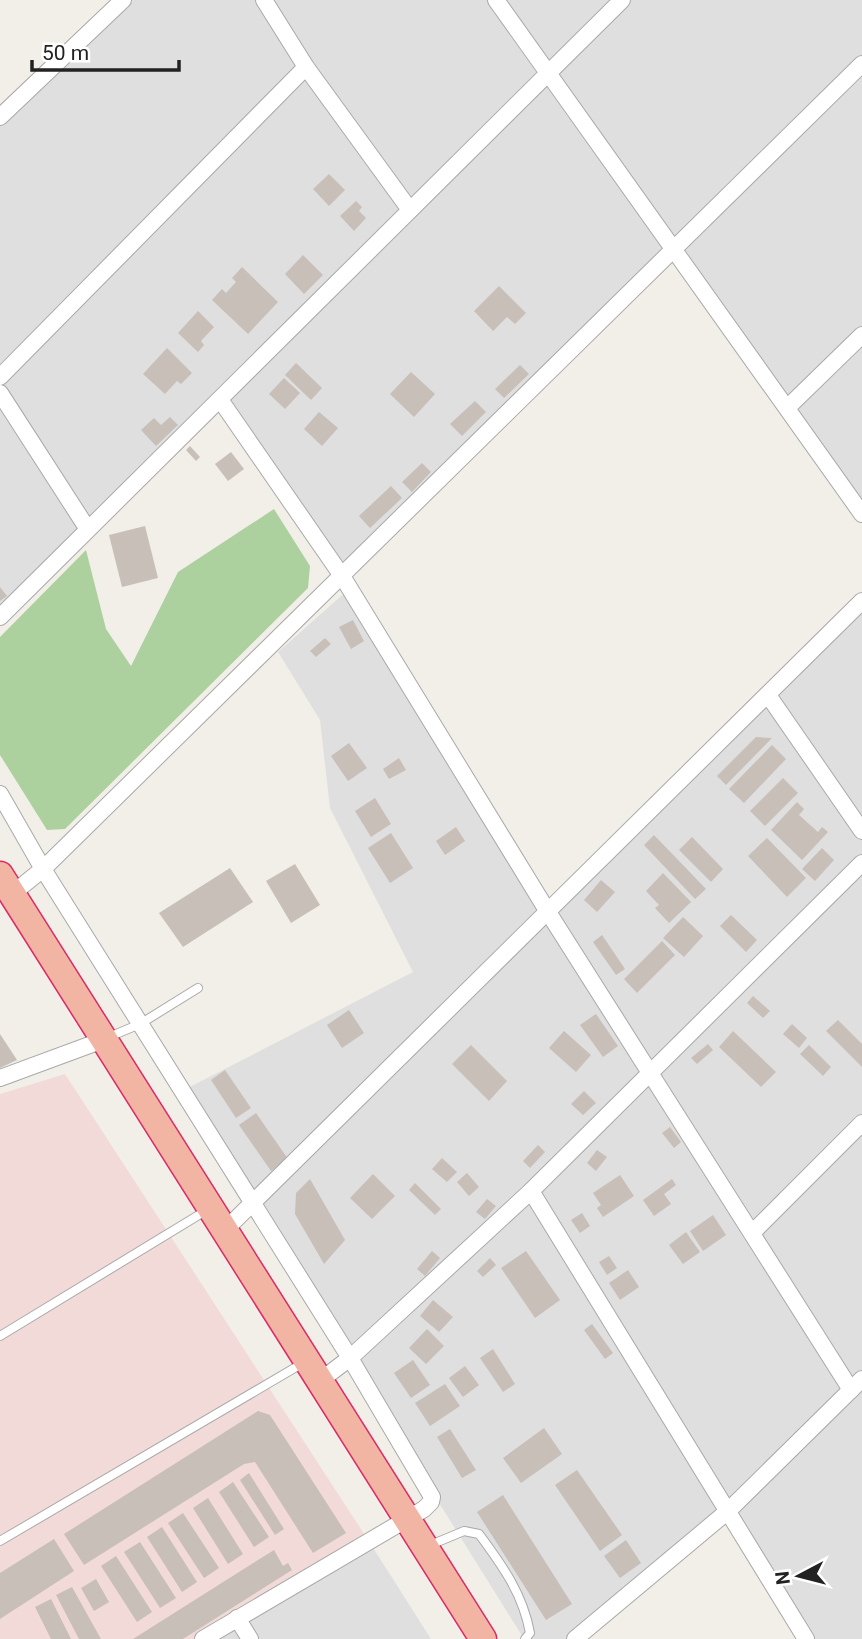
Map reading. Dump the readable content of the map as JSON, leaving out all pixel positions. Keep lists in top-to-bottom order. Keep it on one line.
{"scale_bar":"50 m","north":"left"}
